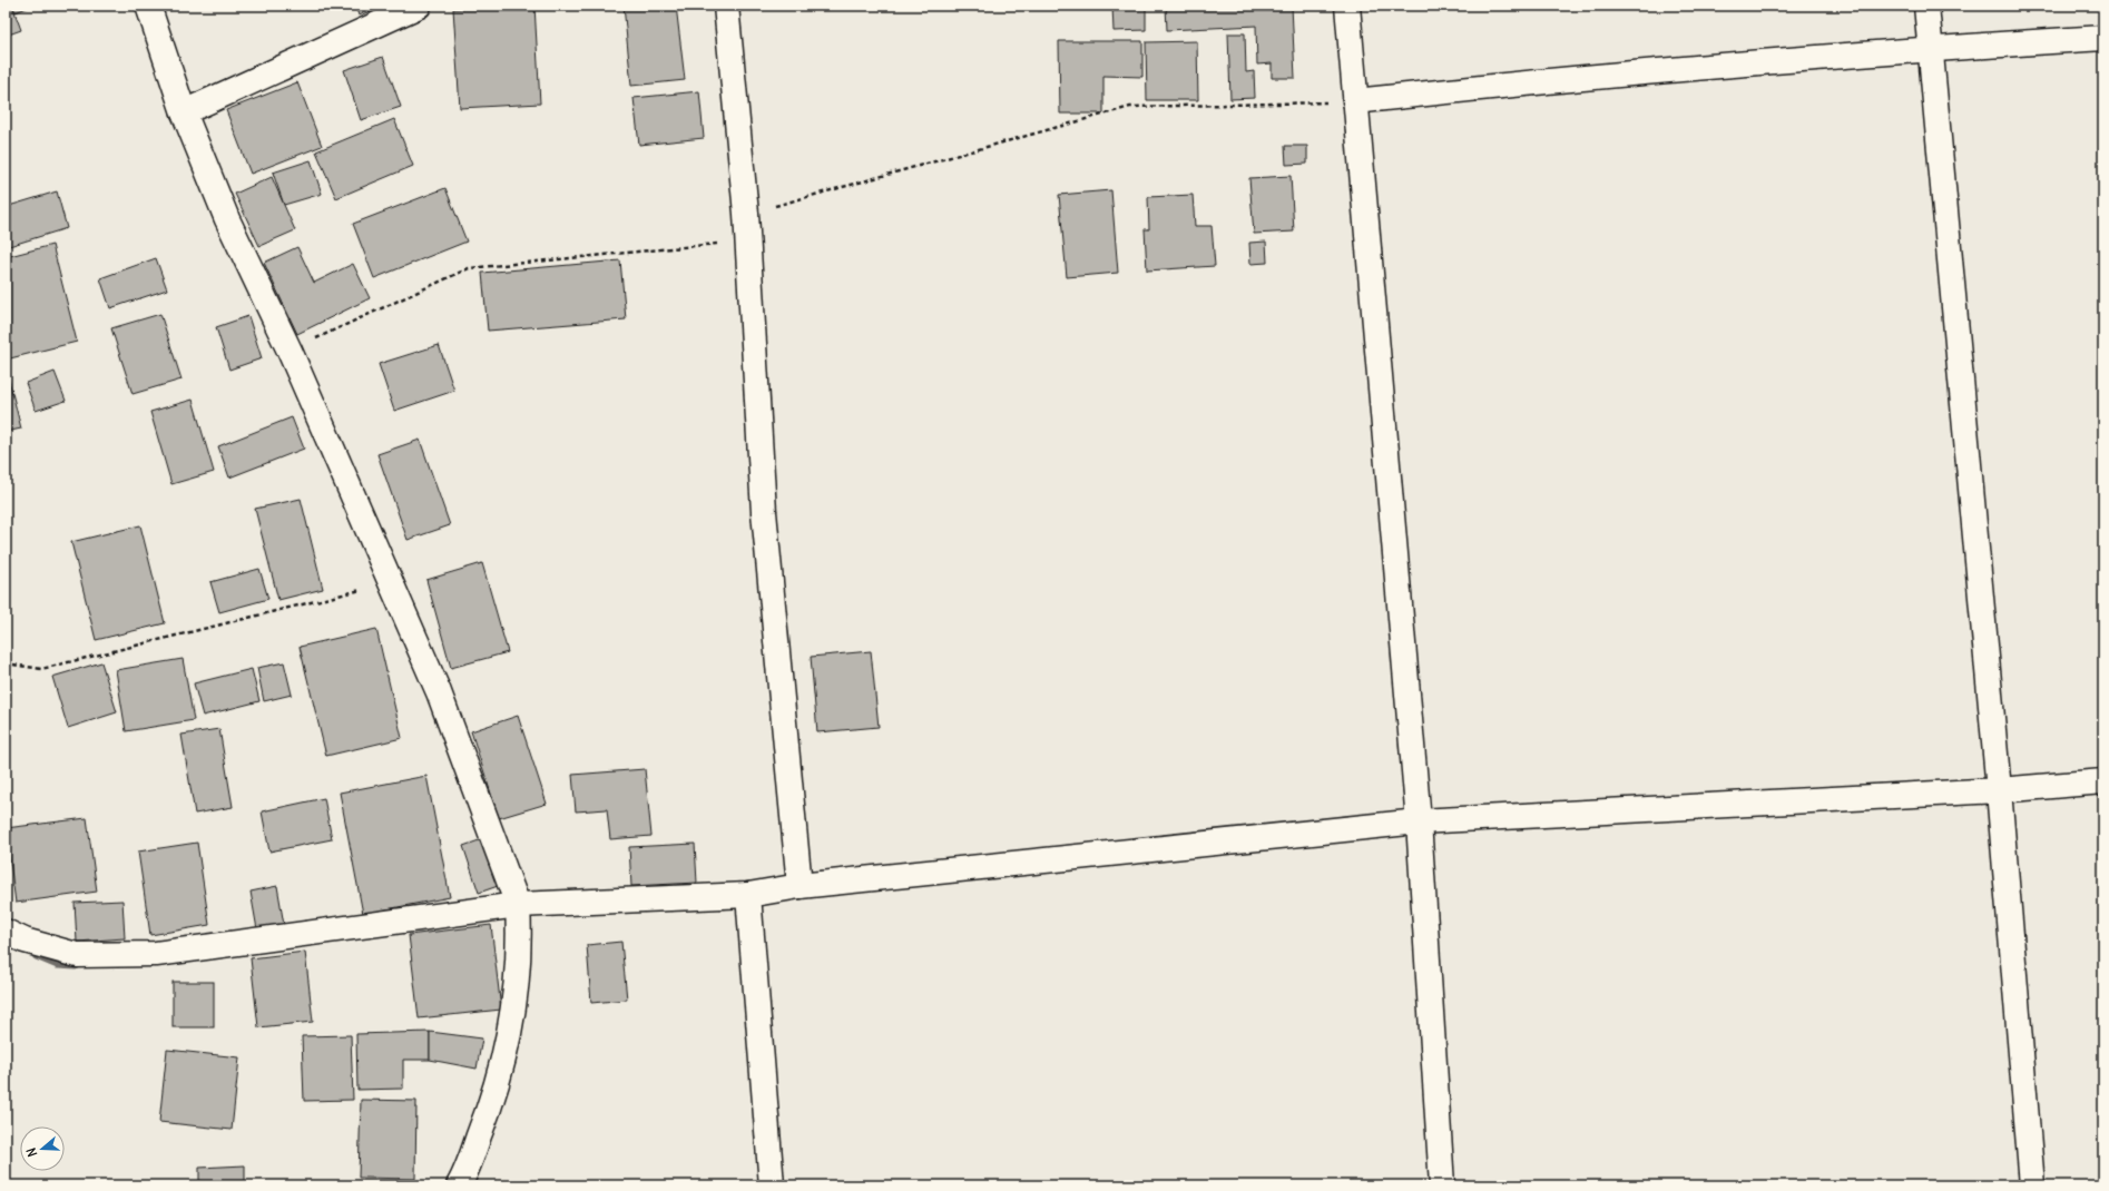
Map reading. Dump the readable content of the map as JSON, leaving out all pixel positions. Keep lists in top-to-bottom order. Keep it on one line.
{"north":"left"}
